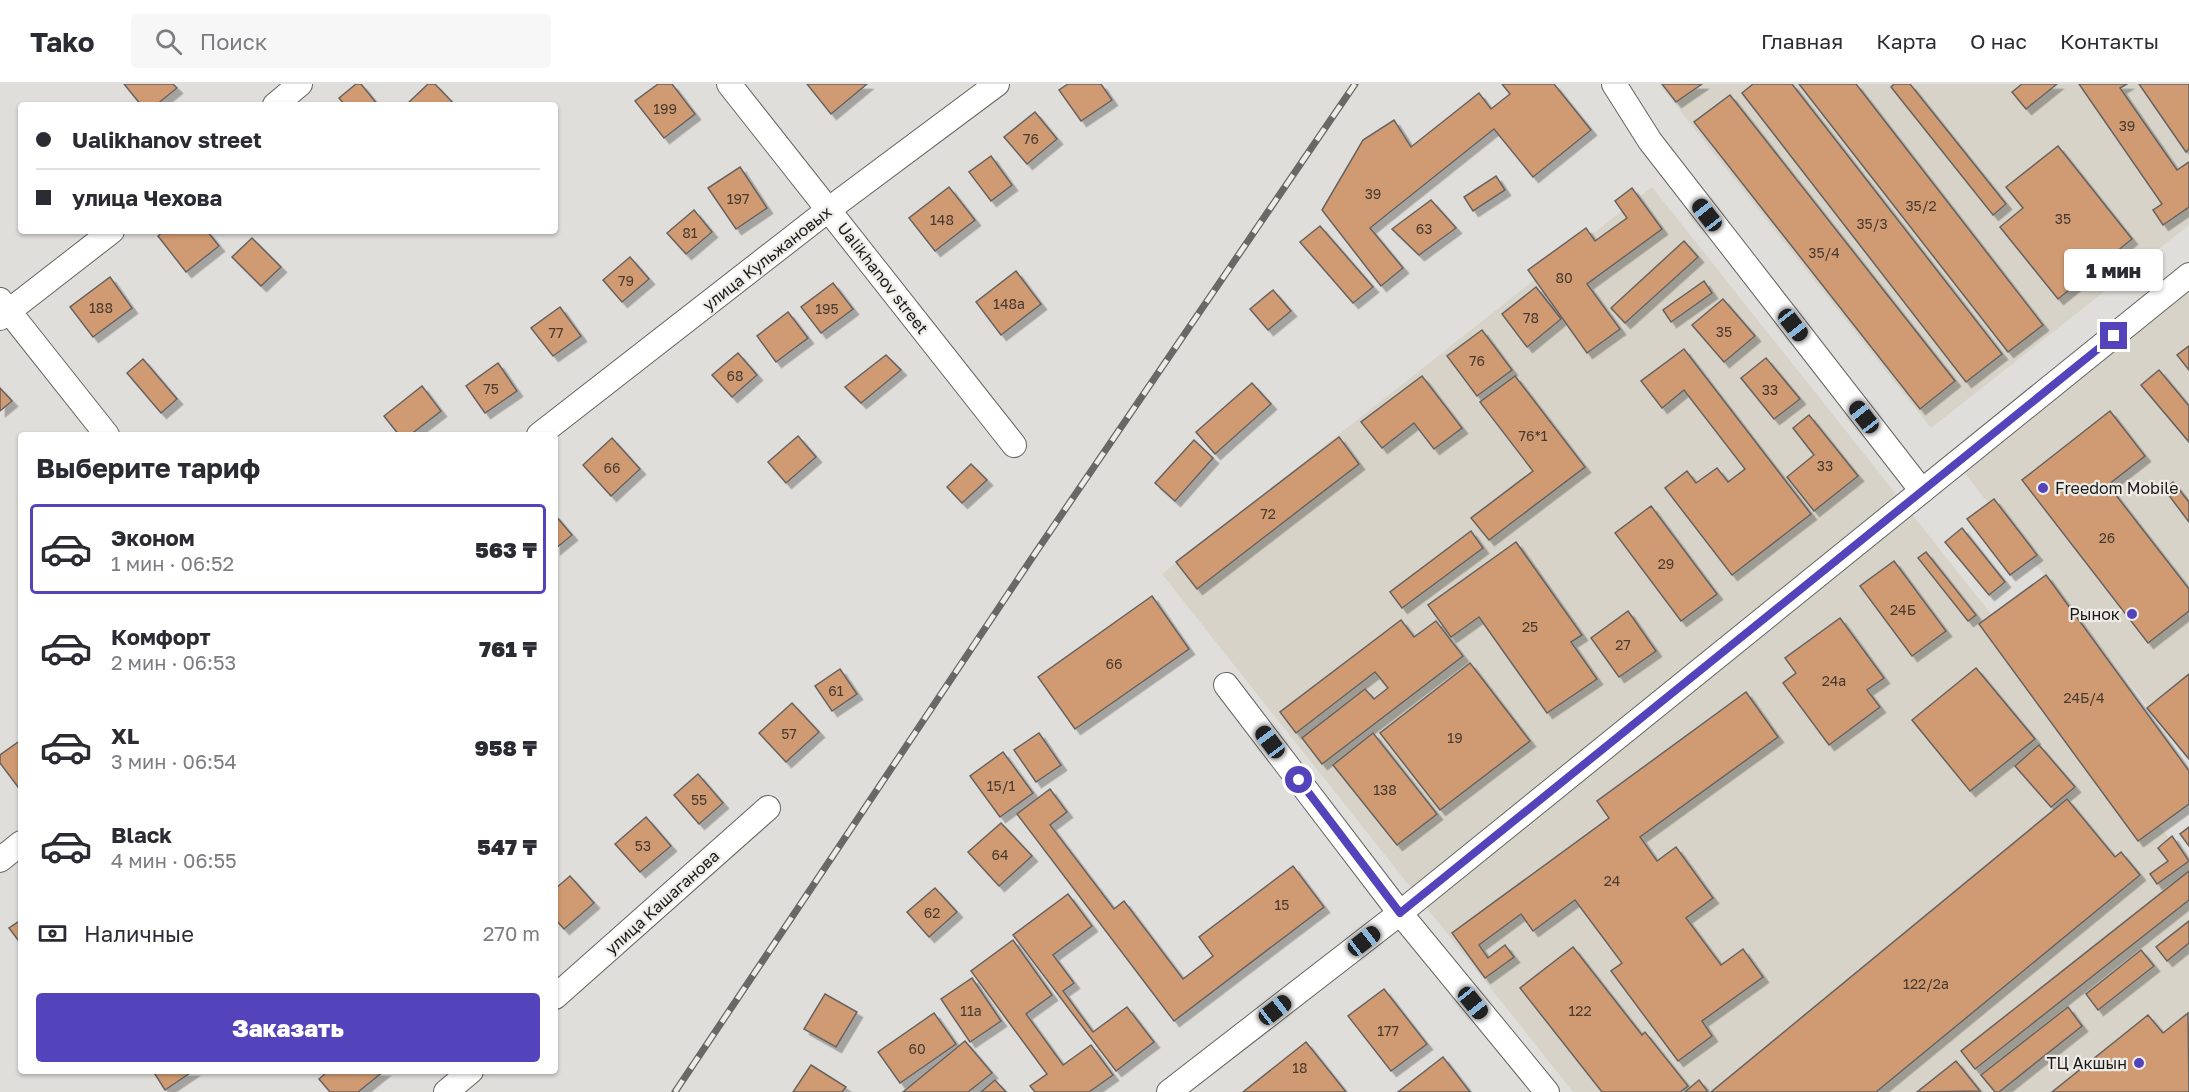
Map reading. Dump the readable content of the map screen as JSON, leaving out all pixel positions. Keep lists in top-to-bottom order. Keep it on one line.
{"streets":{"street":["улица Кульжановых","Ualikhanov street","улица Кашаганова"]},"crossings":[["улица Кульжановых","Ualikhanov street"]],"places":["Freedom Mobile","Рынок","ТЦ Акшын"],"house_numbers":["199","39","76","39","197","35/2","35","148","35/3","63","81","35/4","80","79","148а","188","195","78","35","77","76","68","75","33","76*1","33","66","72","26","29","24Б","25","27","66","24а","61","24Б/4","57","19","15/1","138","55","53","64","24","15","62","122/2а","11а","122","177","60","18"],"page":{"header":"Tako","search":"Поиск","nav":["Главная","Карта","О нас","Контакты"],"banner":["Ualikhanov street","улица Чехова"],"bubble":"1 мин","heading":"Выберите тариф","list":[{"name":"Эконом","note":"1 мин · 06:52","value":"563 ₸"},{"name":"Комфорт","note":"2 мин · 06:53","value":"761 ₸"},{"name":"XL","note":"3 мин · 06:54","value":"958 ₸"},{"name":"Black","note":"4 мин · 06:55","value":"547 ₸"}],"pay":["Наличные","270 m"],"buttons":"Заказать"}}
